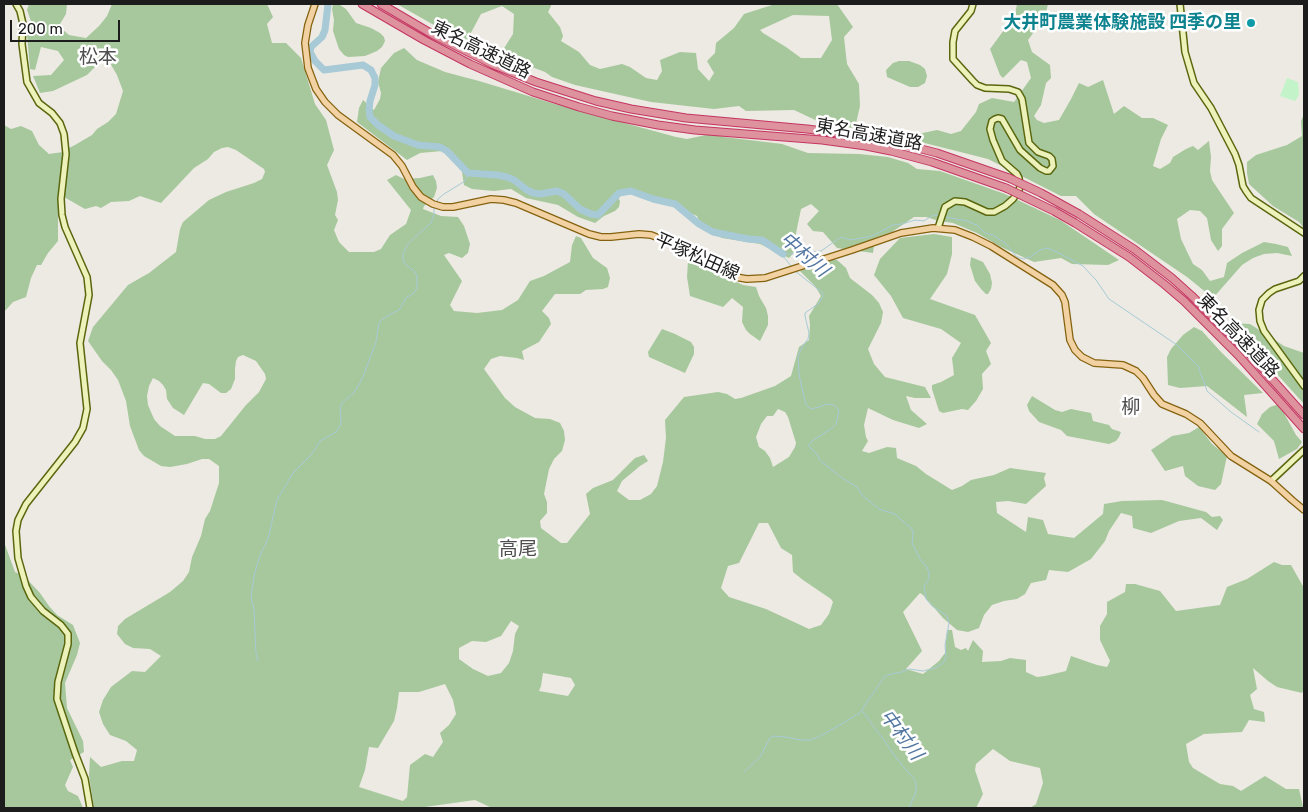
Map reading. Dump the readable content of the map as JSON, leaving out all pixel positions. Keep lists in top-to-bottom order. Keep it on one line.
{"streets":{"highway":["東名高速道路"],"main road":["平塚松田線"]},"districts":["松本","柳","高尾"],"water":["中村川"],"places":["大井町農業体験施設 四季の里"],"scale_bar":"200 m"}
